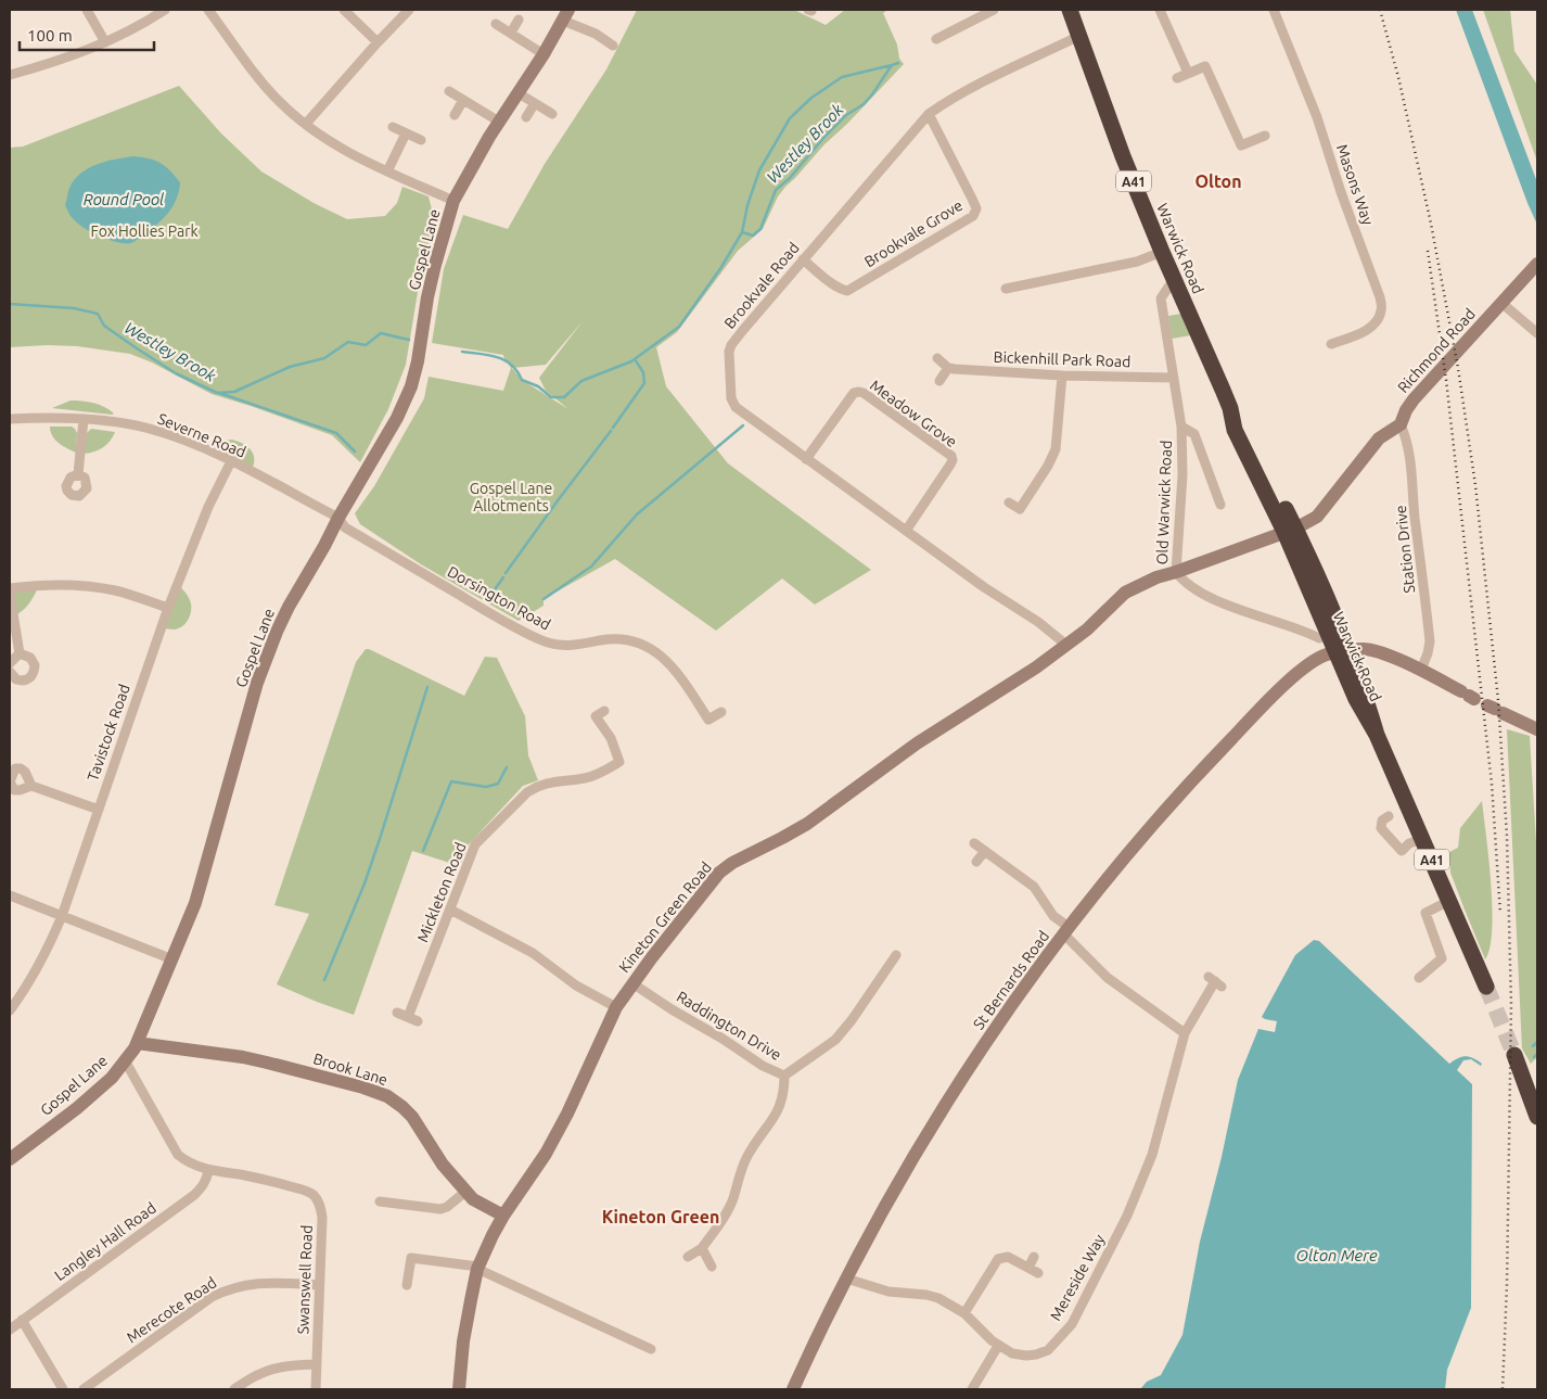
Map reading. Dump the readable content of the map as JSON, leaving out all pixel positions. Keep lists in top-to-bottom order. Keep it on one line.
{"streets":{"highway":["A41","Warwick Road"],"street":["Masons Way","Brookvale Grove","Gospel Lane","Brookvale Road","Richmond Road","Bickenhill Park Road","Meadow Grove","Severne Road","Old Warwick Road","Station Drive","Dorsington Road","Tavistock Road","Mickleton Road","Kineton Green Road","St Bernards Road","Raddington Drive","Brook Lane","Langley Hall Road","Mereside Way","Swanswell Road","Merecote Road"]},"crossings":[["Brookvale Grove","Brookvale Road"],["Warwick Road","Brookvale Road"],["Warwick Road","Old Warwick Road"],["Warwick Road","Kineton Green Road"],["Warwick Road","St Bernards Road"],["Gospel Lane","Severne Road"],["Gospel Lane","Dorsington Road"],["Gospel Lane","Brook Lane"],["Gospel Lane","Swanswell Road"],["Brookvale Road","Meadow Grove"],["Brookvale Road","Kineton Green Road"],["Richmond Road","Station Drive"],["Bickenhill Park Road","Old Warwick Road"],["Severne Road","Dorsington Road"],["Severne Road","Tavistock Road"],["Old Warwick Road","Kineton Green Road"],["Kineton Green Road","Raddington Drive"],["Kineton Green Road","Brook Lane"],["St Bernards Road","Mereside Way"],["Langley Hall Road","Swanswell Road"],["Swanswell Road","Merecote Road"]],"districts":["Olton","Kineton Green"],"water":["Westley Brook","Round Pool","Olton Mere"],"parks":["Fox Hollies Park","Gospel Lane Allotments"],"scale_bar":"100 m"}
